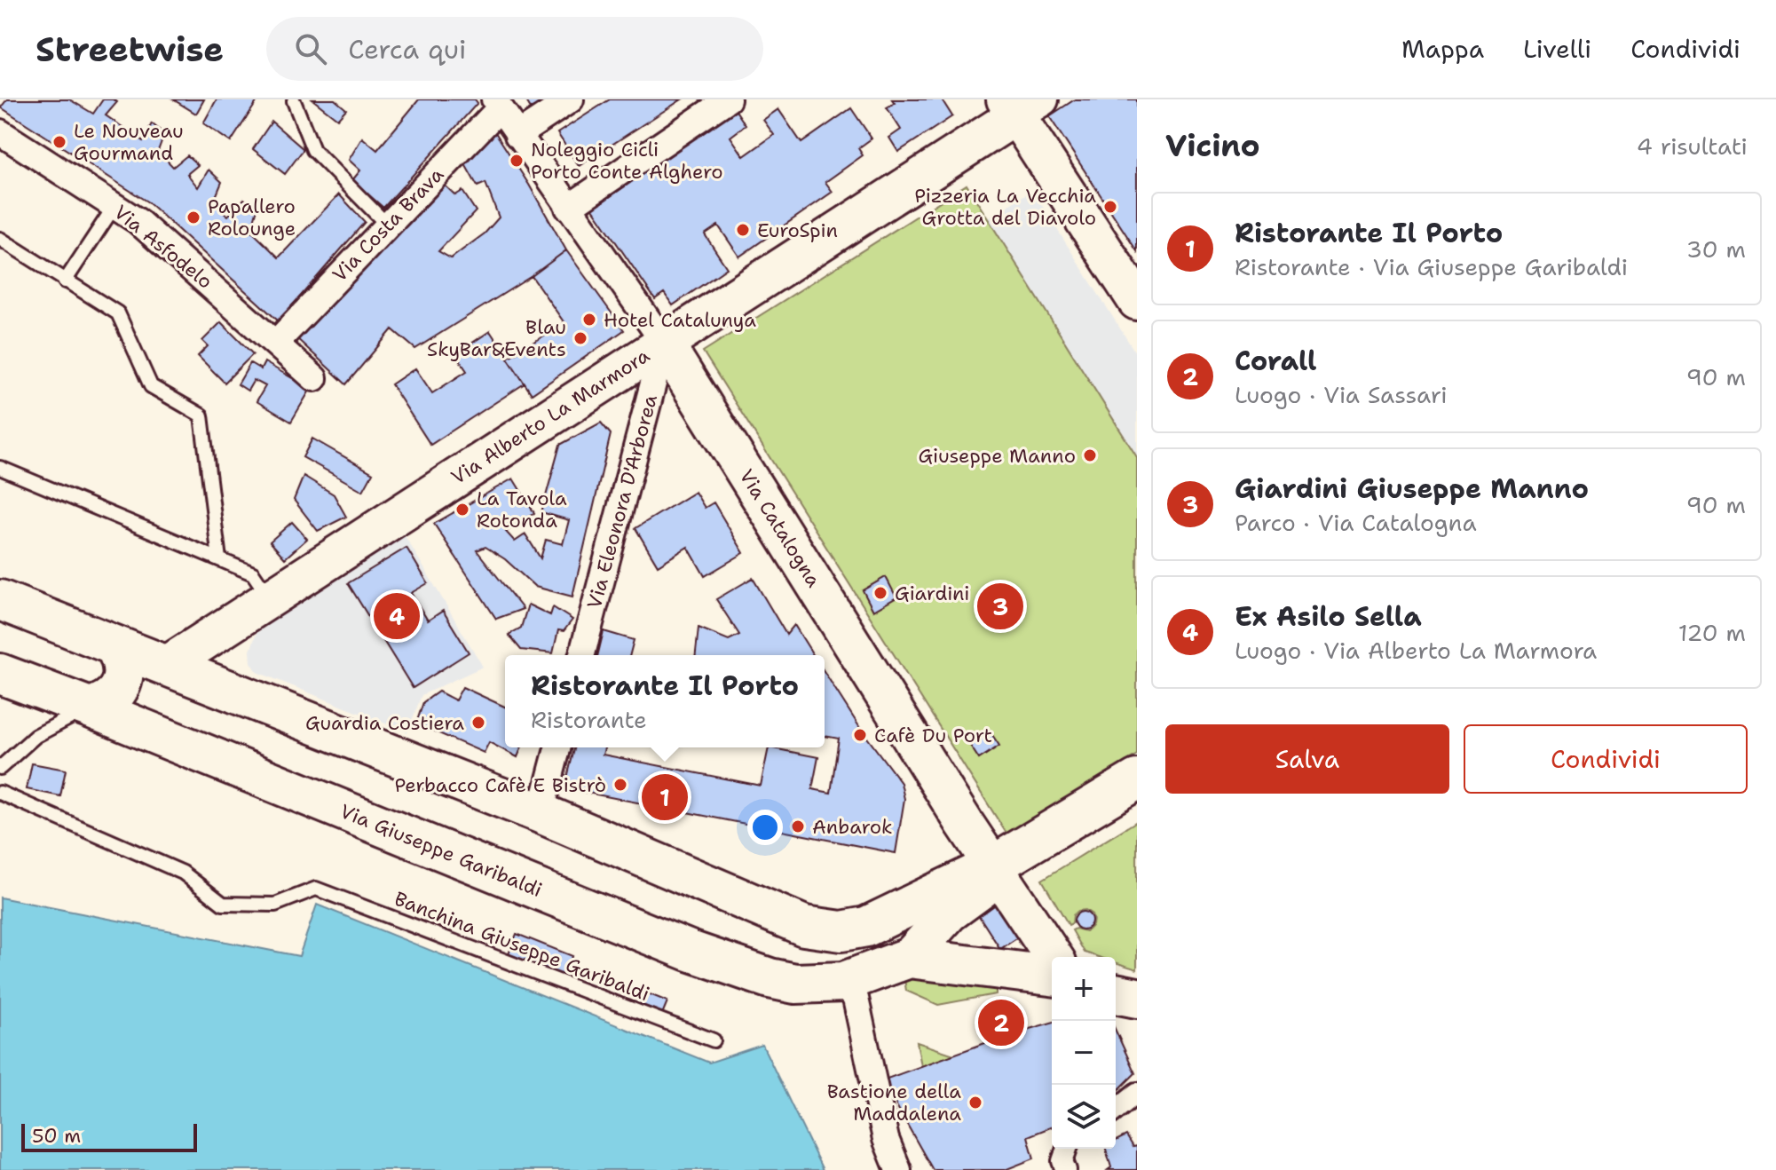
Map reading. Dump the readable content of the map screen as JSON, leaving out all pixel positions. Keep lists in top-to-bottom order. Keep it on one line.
{"streets":{"main road":["Via Alberto La Marmora","Via Catalogna","Via Giuseppe Garibaldi"],"street":["Via Costa Brava","Via Asfodelo","Via Eleonora D'Arborea"],"lane":["Banchina Giuseppe Garibaldi"]},"crossings":[["Via Costa Brava","Via Asfodelo"],["Via Costa Brava","Via Catalogna"],["Via Alberto La Marmora","Via Eleonora D'Arborea"],["Via Alberto La Marmora","Via Catalogna"],["Via Eleonora D'Arborea","Via Catalogna"],["Via Catalogna","Via Giuseppe Garibaldi"]],"places":["Le Nouveau Gourmand","Noleggio Cicli Porto Conte Alghero","Pizzeria La Vecchia Grotta del Diavolo","Papallero Rolounge","EuroSpin","Hotel Catalunya","Blau SkyBar&Events","Giuseppe Manno","La Tavola Rotonda","Giardini","Guardia Costiera","Cafè Du Port","Perbacco Cafè E Bistrò","Anbarok","Bastione della Maddalena"],"scale_bar":"50 m","page":{"header":"Streetwise","search":"Cerca qui","nav":["Mappa","Livelli","Condividi"],"heading":["Vicino","4 risultati"],"list":[{"mark":"1","name":"Ristorante Il Porto","note":"Ristorante · Via Giuseppe Garibaldi","value":"30 m"},{"mark":"2","name":"Corall","note":"Luogo · Via Sassari","value":"90 m"},{"mark":"3","name":"Giardini Giuseppe Manno","note":"Parco · Via Catalogna","value":"90 m"},{"mark":"4","name":"Ex Asilo Sella","note":"Luogo · Via Alberto La Marmora","value":"120 m"}],"pins":["3","4","1","2"],"popup":["Ristorante Il Porto","Ristorante"],"buttons":["Salva","Condividi"],"map_buttons":["+","−"],"scale":"50 m"}}
